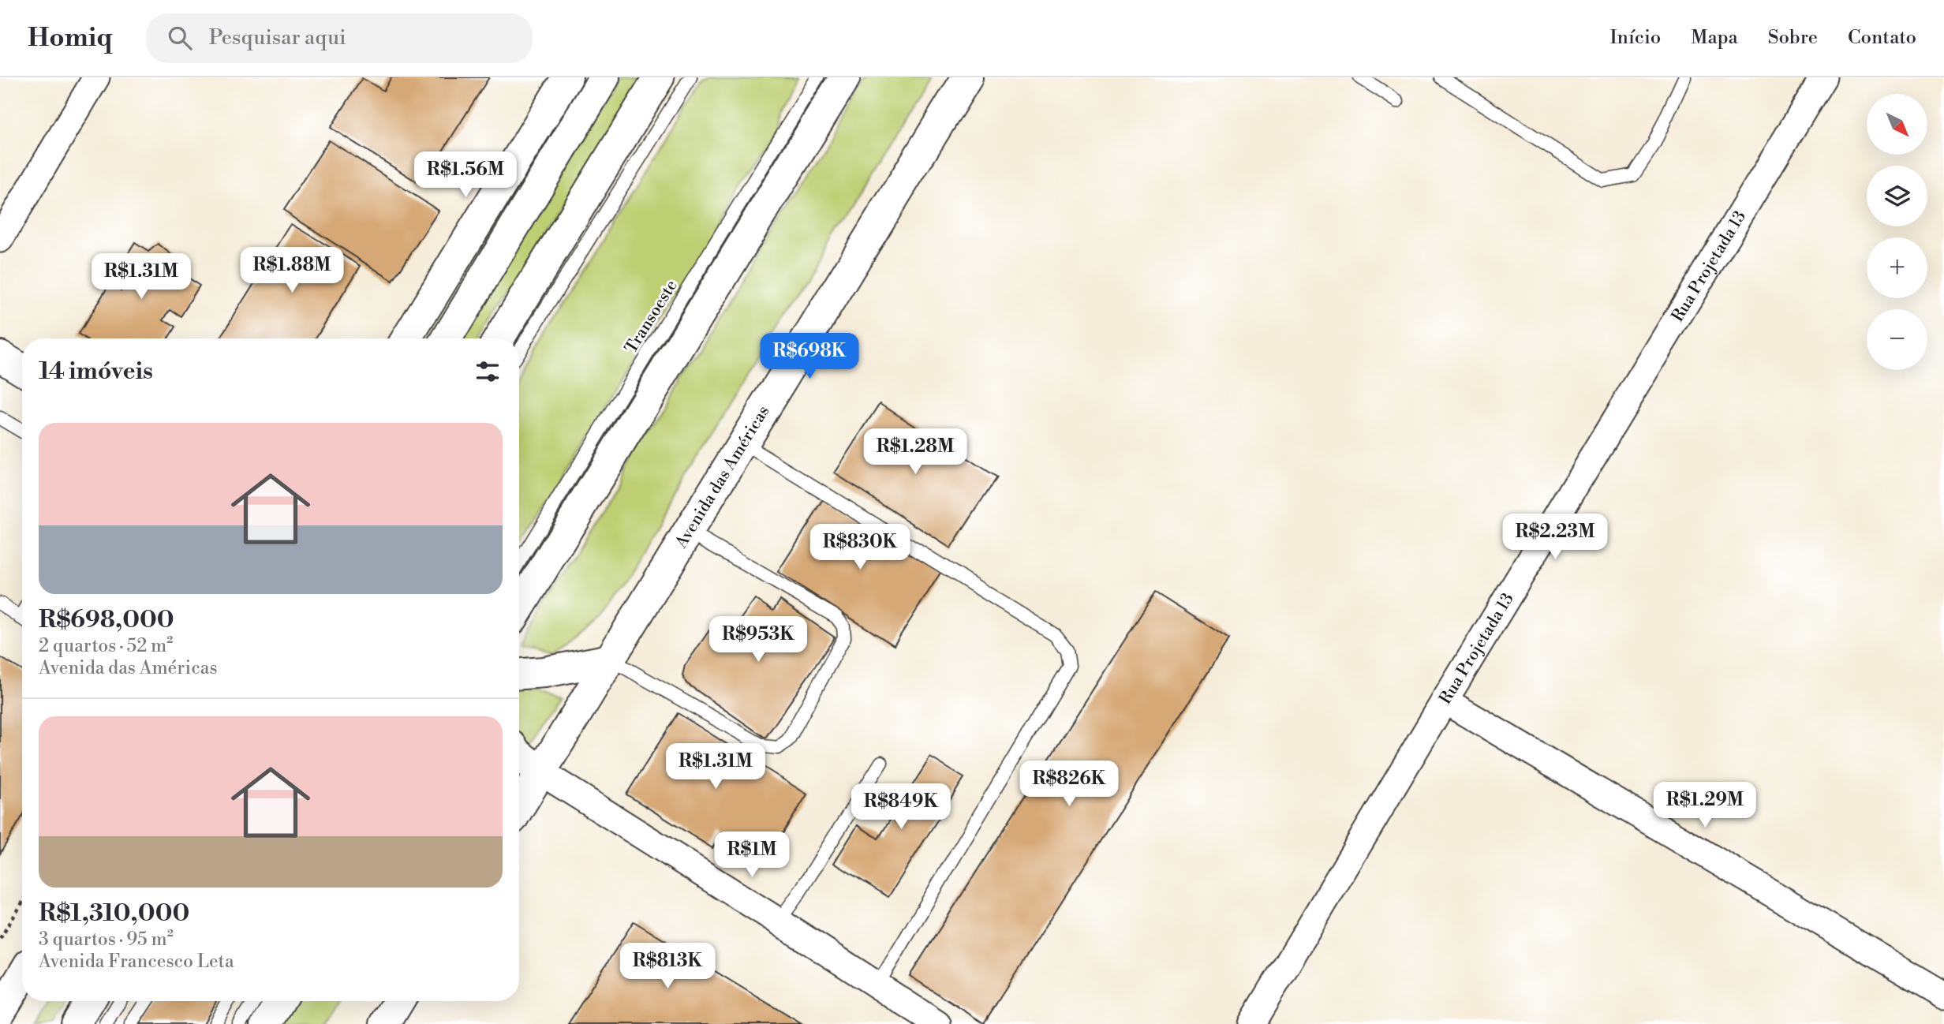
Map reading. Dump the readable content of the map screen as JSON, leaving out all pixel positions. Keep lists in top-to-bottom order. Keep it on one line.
{"streets":{"main road":["Avenida das Américas"],"street":["Rua Projetada 13"],"lane":["Transoeste"]},"north":"bottom right","page":{"header":"Homiq","search":"Pesquisar aqui","nav":["Início","Mapa","Sobre","Contato"],"map_buttons":["+","−"],"price":["R$1.56M","R$1.88M","R$1.31M","R$698K","R$1.28M","R$2.23M","R$830K","R$953K","R$1.31M","R$826K","R$1.29M","R$849K","R$1M","R$813K"],"heading":"14 imóveis","list":[{"name":"R$698,000","note":"2 quartos · 52 m² · Avenida das Américas"},{"name":"R$1,310,000","note":"3 quartos · 95 m² · Avenida Francesco Leta"}]}}
